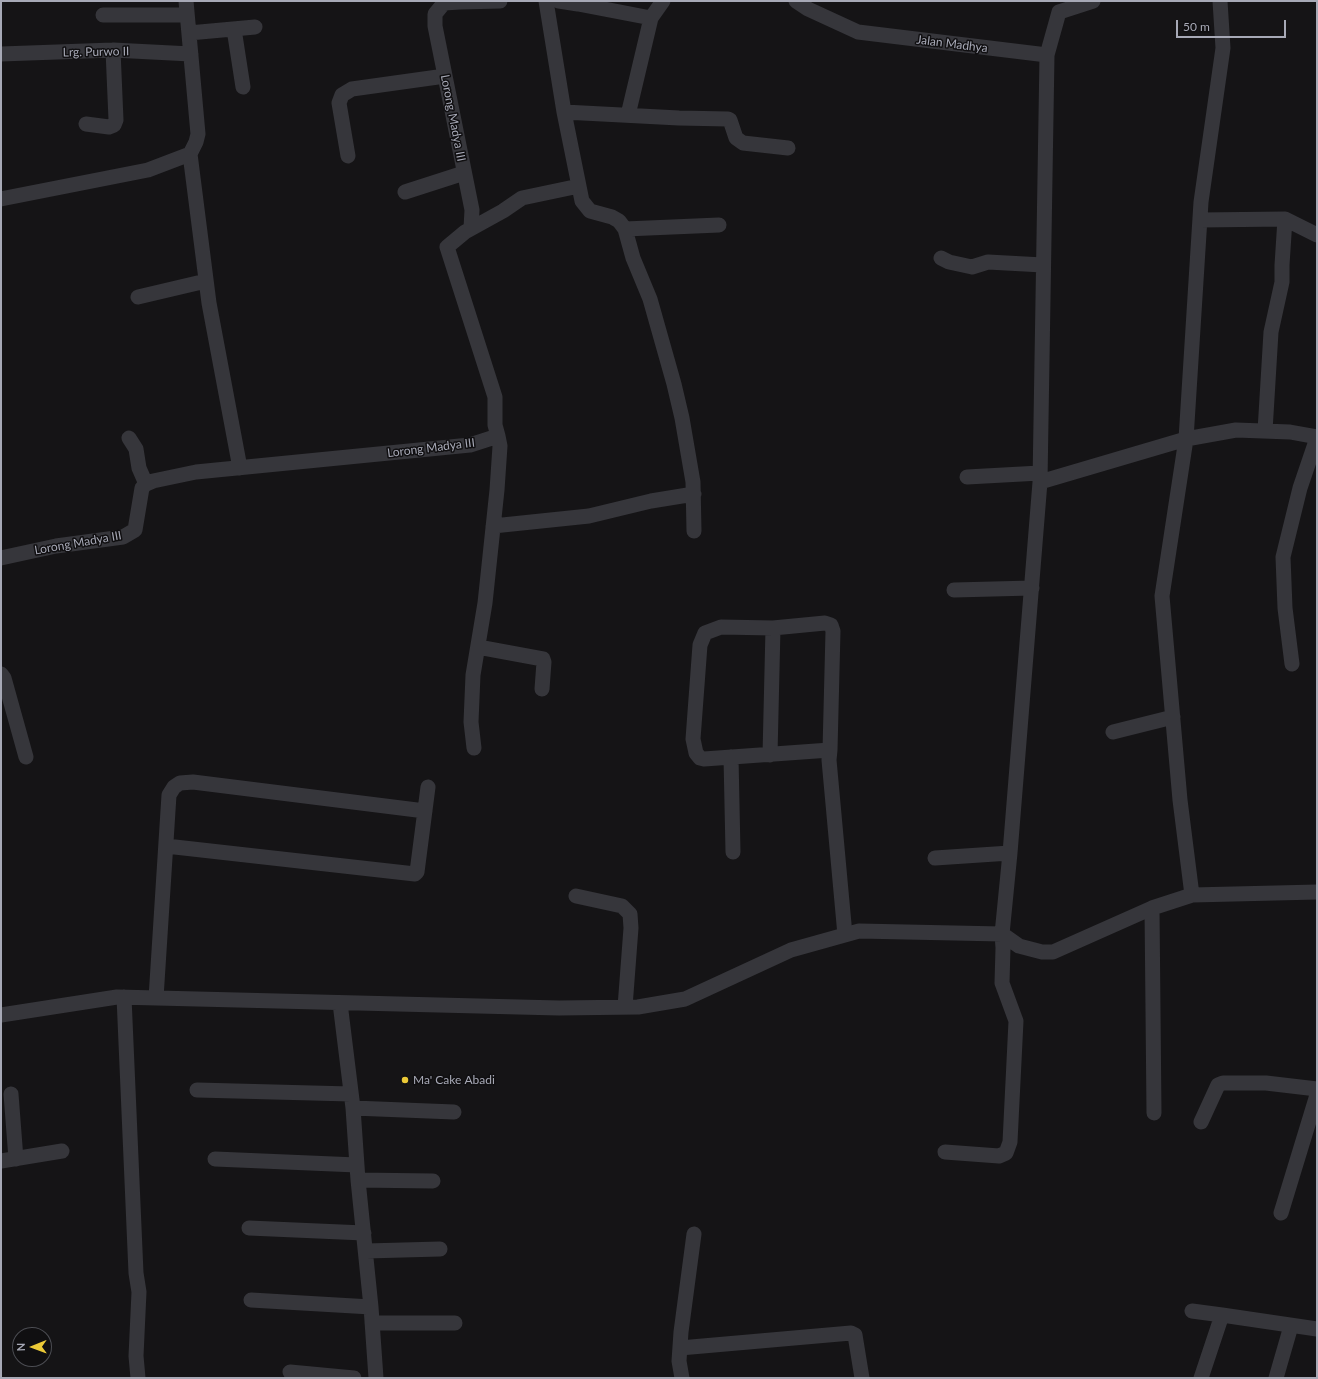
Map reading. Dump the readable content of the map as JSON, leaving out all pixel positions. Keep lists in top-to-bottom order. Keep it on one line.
{"streets":{"street":["Jalan Madhya","Lrg. Purwo II","Lorong Madya III"]},"places":["Ma' Cake Abadi"],"scale_bar":"50 m","north":"left"}
